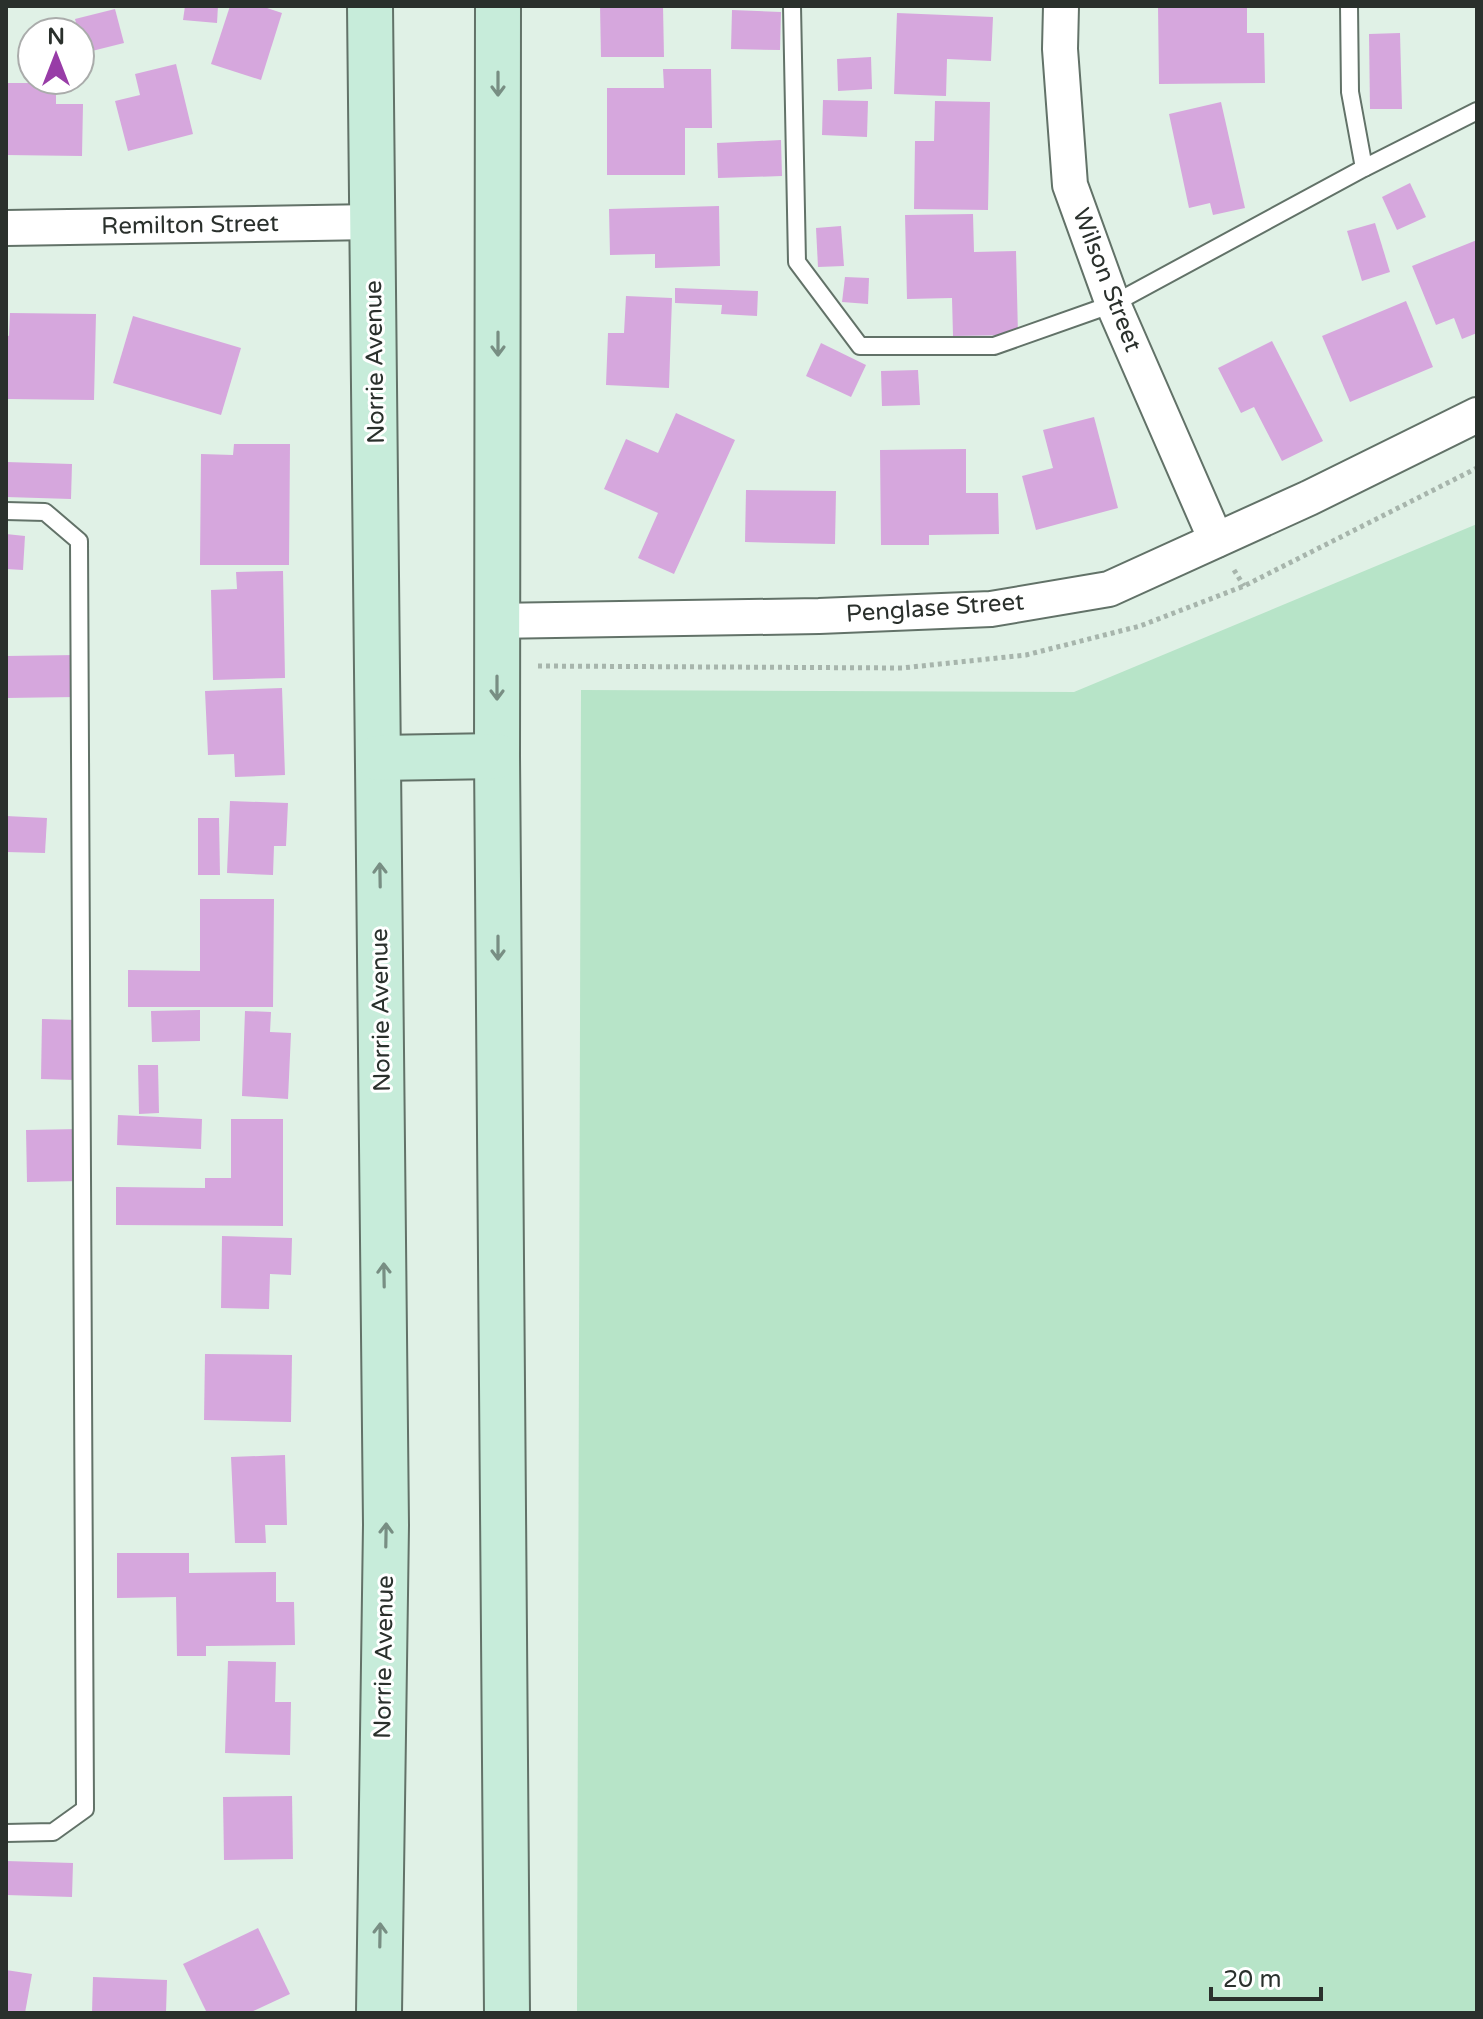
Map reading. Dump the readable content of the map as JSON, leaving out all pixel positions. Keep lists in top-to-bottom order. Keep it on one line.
{"streets":{"main road":["Norrie Avenue"],"street":["Remilton Street","Wilson Street","Penglase Street"]},"crossings":[["Remilton Street","Norrie Avenue"],["Wilson Street","Penglase Street"]],"scale_bar":"20 m","north":"top"}
